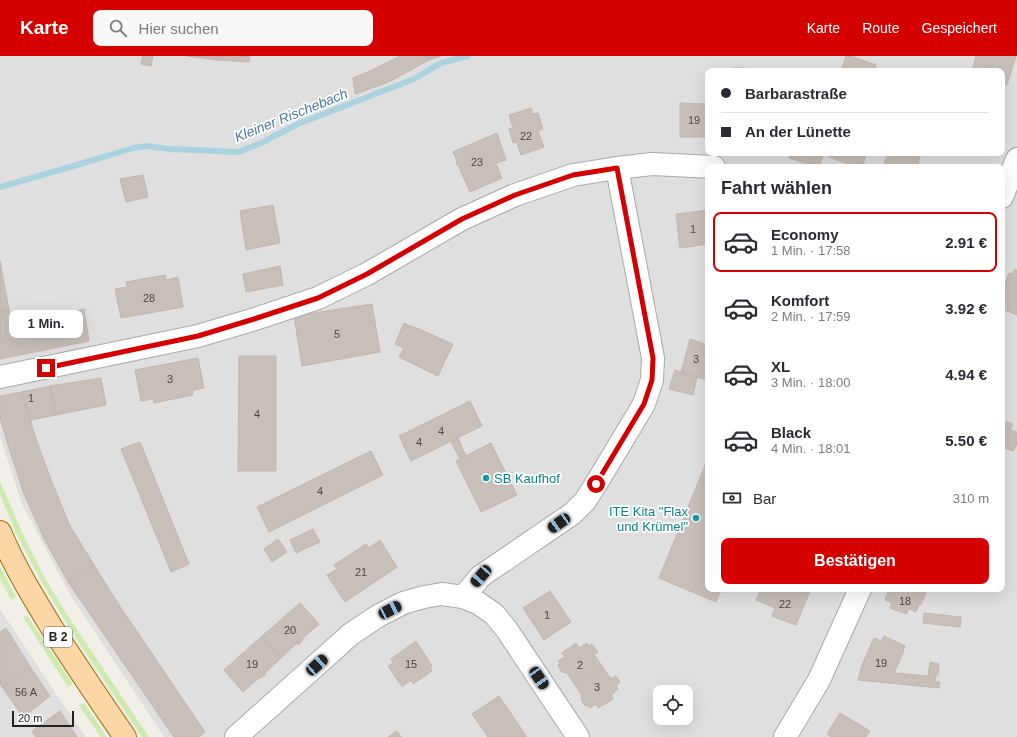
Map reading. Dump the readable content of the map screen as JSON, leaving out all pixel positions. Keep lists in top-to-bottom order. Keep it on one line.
{"streets":{"main road":["B 2"]},"water":["Kleiner Rischebach"],"places":["SB Kaufhof","ITE Kita \"Flax und Krümel\""],"house_numbers":["19","22","23","1","28","5","3","3","1","4","4","4","4","21","18","22","1","20","19","19","15","2","3","56 A"],"scale_bar":"20 m","page":{"header":"Karte","search":"Hier suchen","nav":["Karte","Route","Gespeichert"],"banner":["Barbarastraße","An der Lünette"],"heading":"Fahrt wählen","list":[{"name":"Economy","note":"1 Min. · 17:58","value":"2.91 €"},{"name":"Komfort","note":"2 Min. · 17:59","value":"3.92 €"},{"name":"XL","note":"3 Min. · 18:00","value":"4.94 €"},{"name":"Black","note":"4 Min. · 18:01","value":"5.50 €"}],"bubble":"1 Min.","pay":["Bar","310 m"],"buttons":"Bestätigen","scale":"20 m"}}
